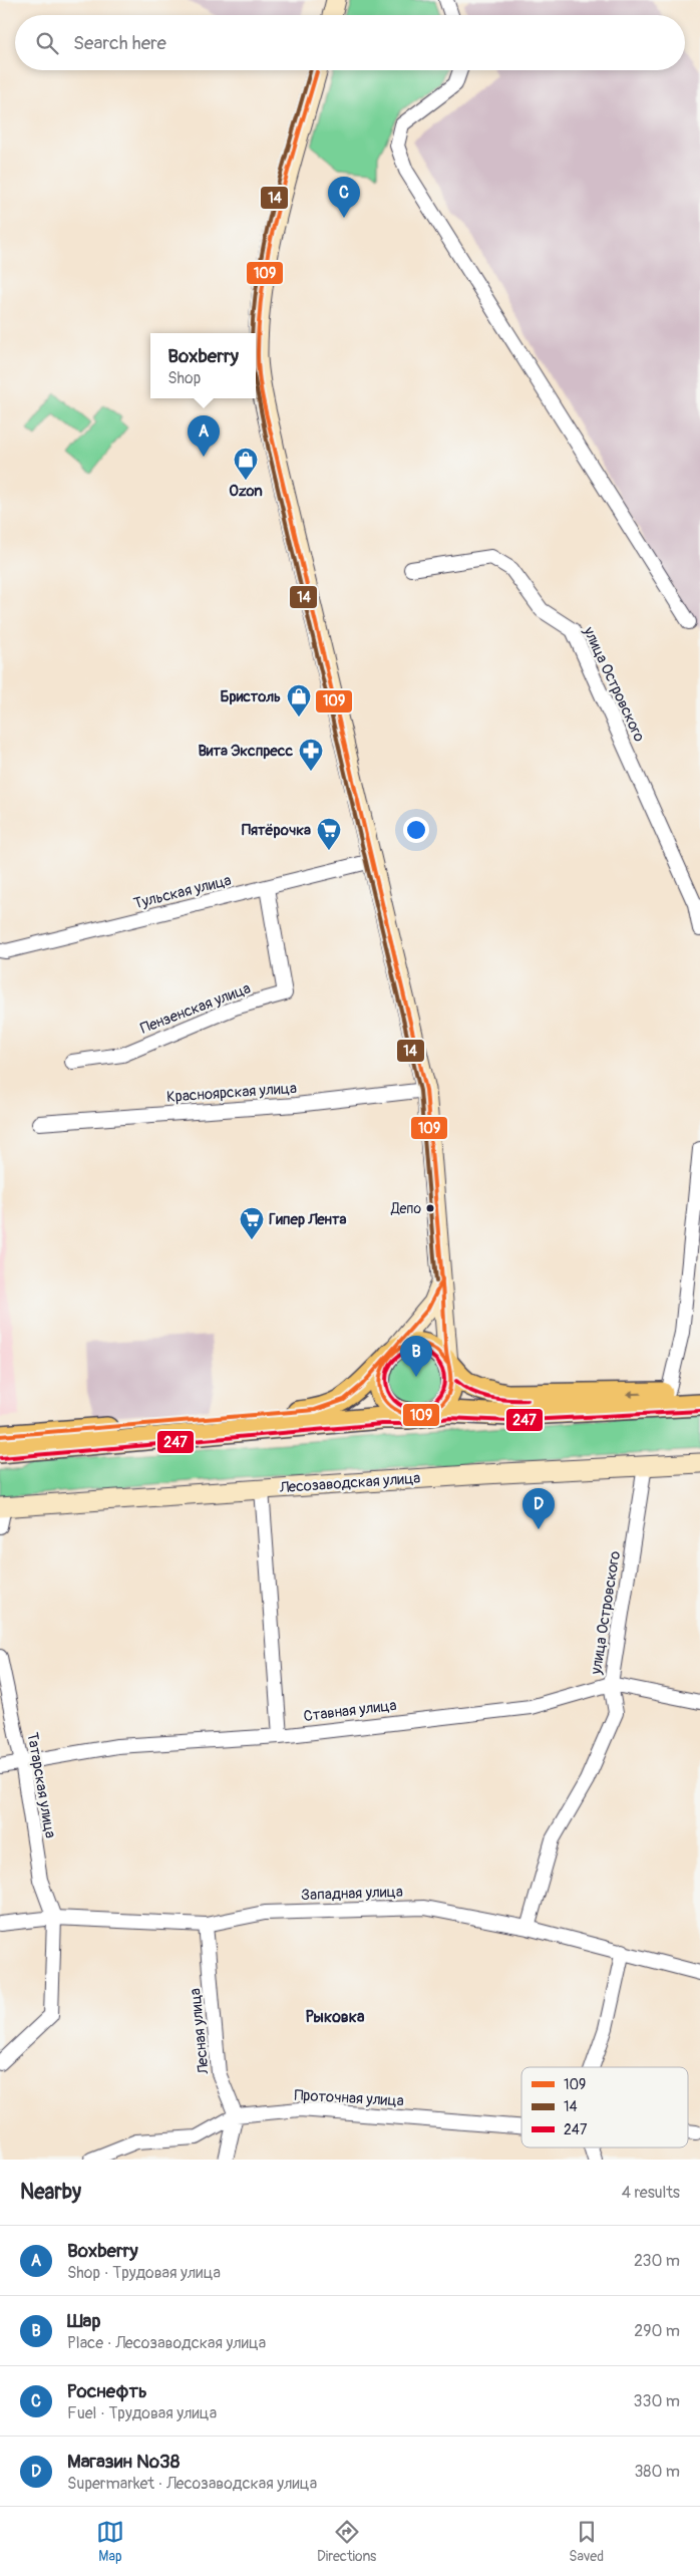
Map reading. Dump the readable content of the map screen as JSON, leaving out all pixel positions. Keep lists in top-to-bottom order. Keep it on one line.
{"streets":{"main road":["Лесозаводская улица"],"street":["улица Островского","Тульская улица","Пензенская улица","Красноярская улица","Ставная улица","Татарская улица","Западная улица","Лесная улица","Проточная улица"]},"crossings":[["улица Островского","Лесозаводская улица"],["улица Островского","Ставная улица"],["улица Островского","Западная улица"],["Тульская улица","Пензенская улица"],["Ставная улица","Татарская улица"],["Татарская улица","Западная улица"],["Западная улица","Лесная улица"],["Лесная улица","Проточная улица"]],"districts":["Рыковка"],"places":{"shop":["Ozon","Бристоль"],"pharmacy":["Вита Экспресс"],"supermarket":["Пятёрочка","Гипер Лента"],"other":["Депо"]},"lines":["transit line 109","transit line 14","transit line 247"],"legend":["109","14","247"],"page":{"search":"Search here","pins":["C","A","B","D"],"popup":["Boxberry","Shop"],"heading":["Nearby","4 results"],"list":[{"mark":"A","name":"Boxberry","note":"Shop · Трудовая улица","value":"230 m"},{"mark":"B","name":"Шар","note":"Place · Лесозаводская улица","value":"290 m"},{"mark":"C","name":"Роснефть","note":"Fuel · Трудовая улица","value":"330 m"},{"mark":"D","name":"Магазин №38","note":"Supermarket · Лесозаводская улица","value":"380 m"}],"nav":["Map","Directions","Saved"]}}
